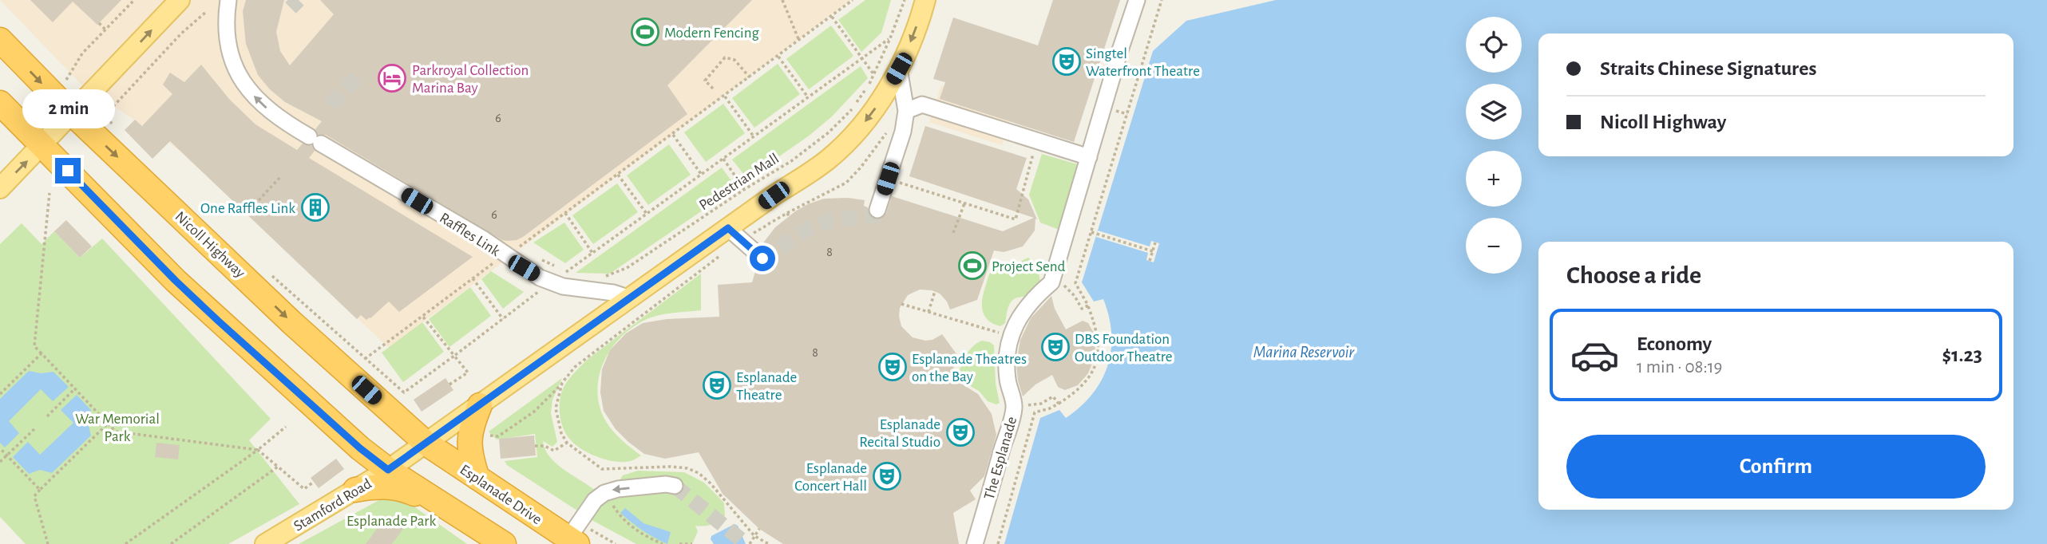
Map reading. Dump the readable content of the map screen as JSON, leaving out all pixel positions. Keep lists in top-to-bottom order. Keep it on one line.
{"streets":{"highway":["Nicoll Highway","Esplanade Drive"],"main road":["Stamford Road"],"street":["Raffles Link","The Esplanade"],"path":["Pedestrian Mall"]},"crossings":[["Raffles Link","Stamford Road"],["Nicoll Highway","Esplanade Drive"],["Nicoll Highway","Stamford Road"],["Esplanade Drive","Stamford Road"]],"one_way":["Raffles Link"],"water":["Marina Reservoir"],"parks":["War Memorial Park","Esplanade Park"],"places":{"sports":["Modern Fencing","Project Send"],"theatre":["Singtel Waterfront Theatre","DBS Foundation Outdoor Theatre","Esplanade Theatres on the Bay","Esplanade Theatre","Esplanade Recital Studio","Esplanade Concert Hall"],"hotel":["Parkroyal Collection Marina Bay"],"building":["One Raffles Link"]},"house_numbers":["6","6","8","8"],"page":{"map_buttons":["+","−"],"banner":["Straits Chinese Signatures","Nicoll Highway"],"bubble":"2 min","heading":"Choose a ride","list":[{"name":"Economy","note":"1 min · 08:19","value":"$1.23"}],"buttons":"Confirm"}}
